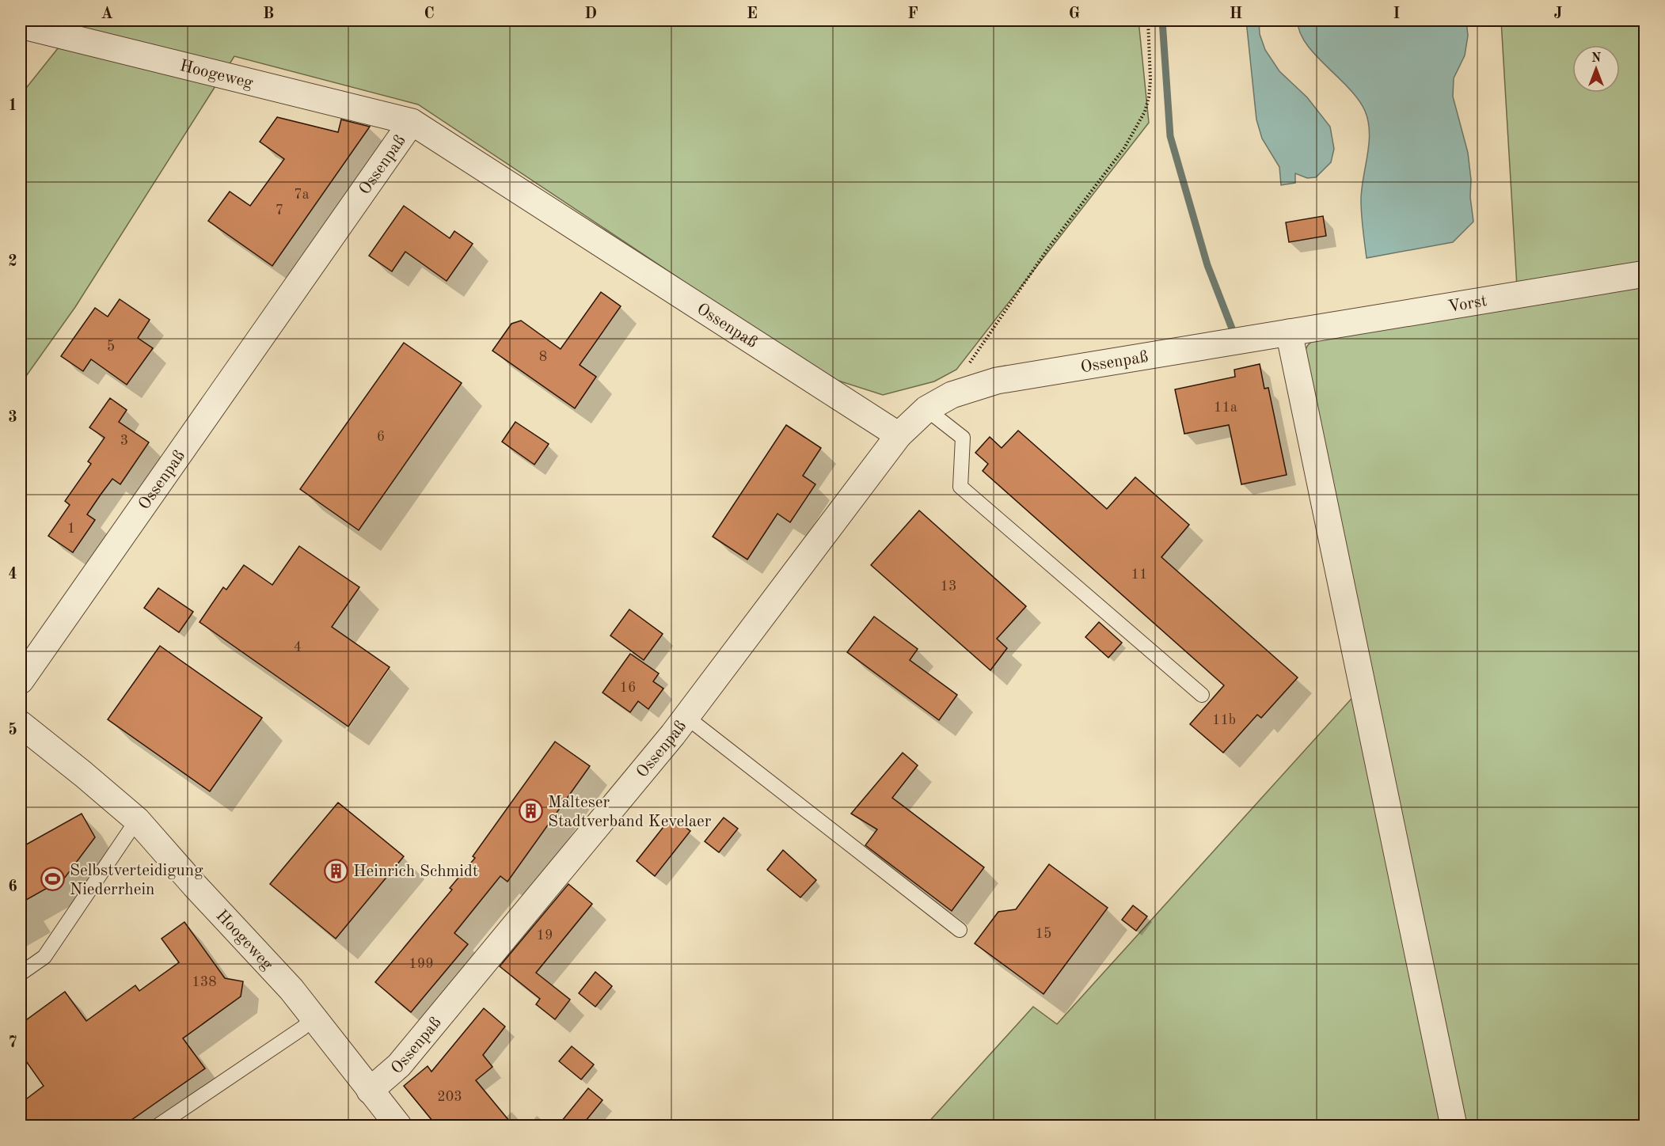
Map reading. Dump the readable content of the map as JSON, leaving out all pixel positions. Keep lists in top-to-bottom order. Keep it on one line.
{"streets":{"street":["Hoogeweg","Ossenpaß","Vorst"]},"crossings":[["Hoogeweg","Ossenpaß"],["Ossenpaß","Vorst"]],"places":{"building":["Malteser Stadtverband Kevelaer","Heinrich Schmidt"],"sports":["Selbstverteidigung Niederrhein"]},"house_numbers":["7a","7","5","8","11a","6","3","1","11","13","4","16","11b","15","19","199","138","203"],"north":"top","grid":{"columns":["A","B","C","D","E","F","G","H","I","J"],"rows":["1","2","3","4","5","6","7"]}}
